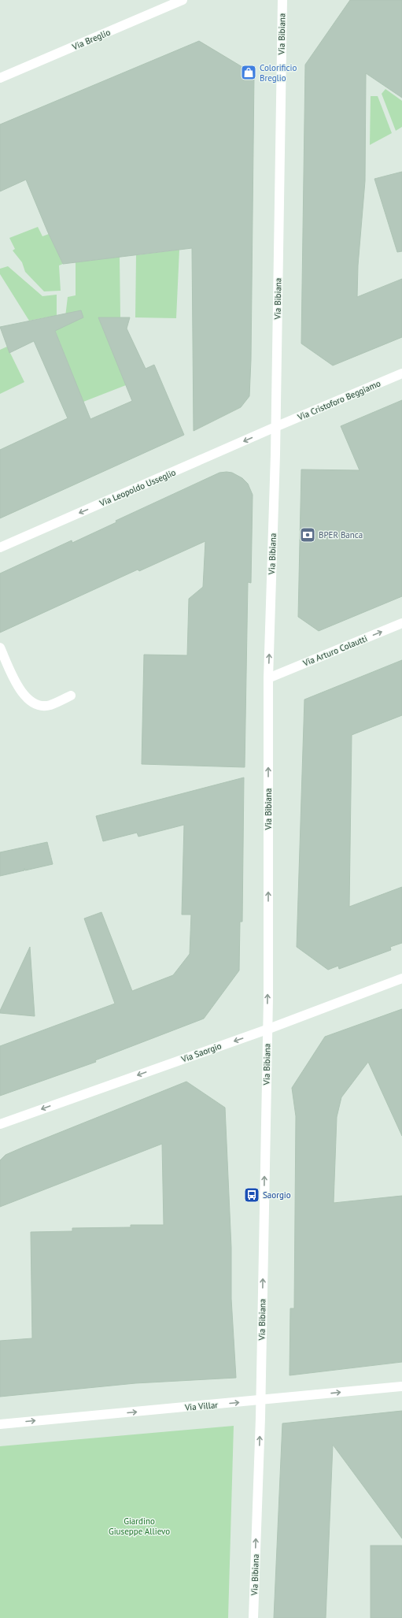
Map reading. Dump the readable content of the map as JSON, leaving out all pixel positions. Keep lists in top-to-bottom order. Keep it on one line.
{"streets":{"street":["Via Bibiana","Via Breglio","Via Cristoforo Beggiamo","Via Leopoldo Usseglio","Via Arturo Colautti","Via Saorgio","Via Villar"]},"crossings":[["Via Bibiana","Via Cristoforo Beggiamo"],["Via Bibiana","Via Leopoldo Usseglio"],["Via Bibiana","Via Arturo Colautti"],["Via Bibiana","Via Saorgio"],["Via Bibiana","Via Villar"],["Via Cristoforo Beggiamo","Via Leopoldo Usseglio"]],"one_way":["Via Bibiana","Via Leopoldo Usseglio","Via Arturo Colautti","Via Saorgio","Via Villar"],"parks":["Giardino Giuseppe Allievo"],"places":{"shop":["Colorificio Breglio"],"bank":["BPER Banca"],"bus stop":["Saorgio"]}}
